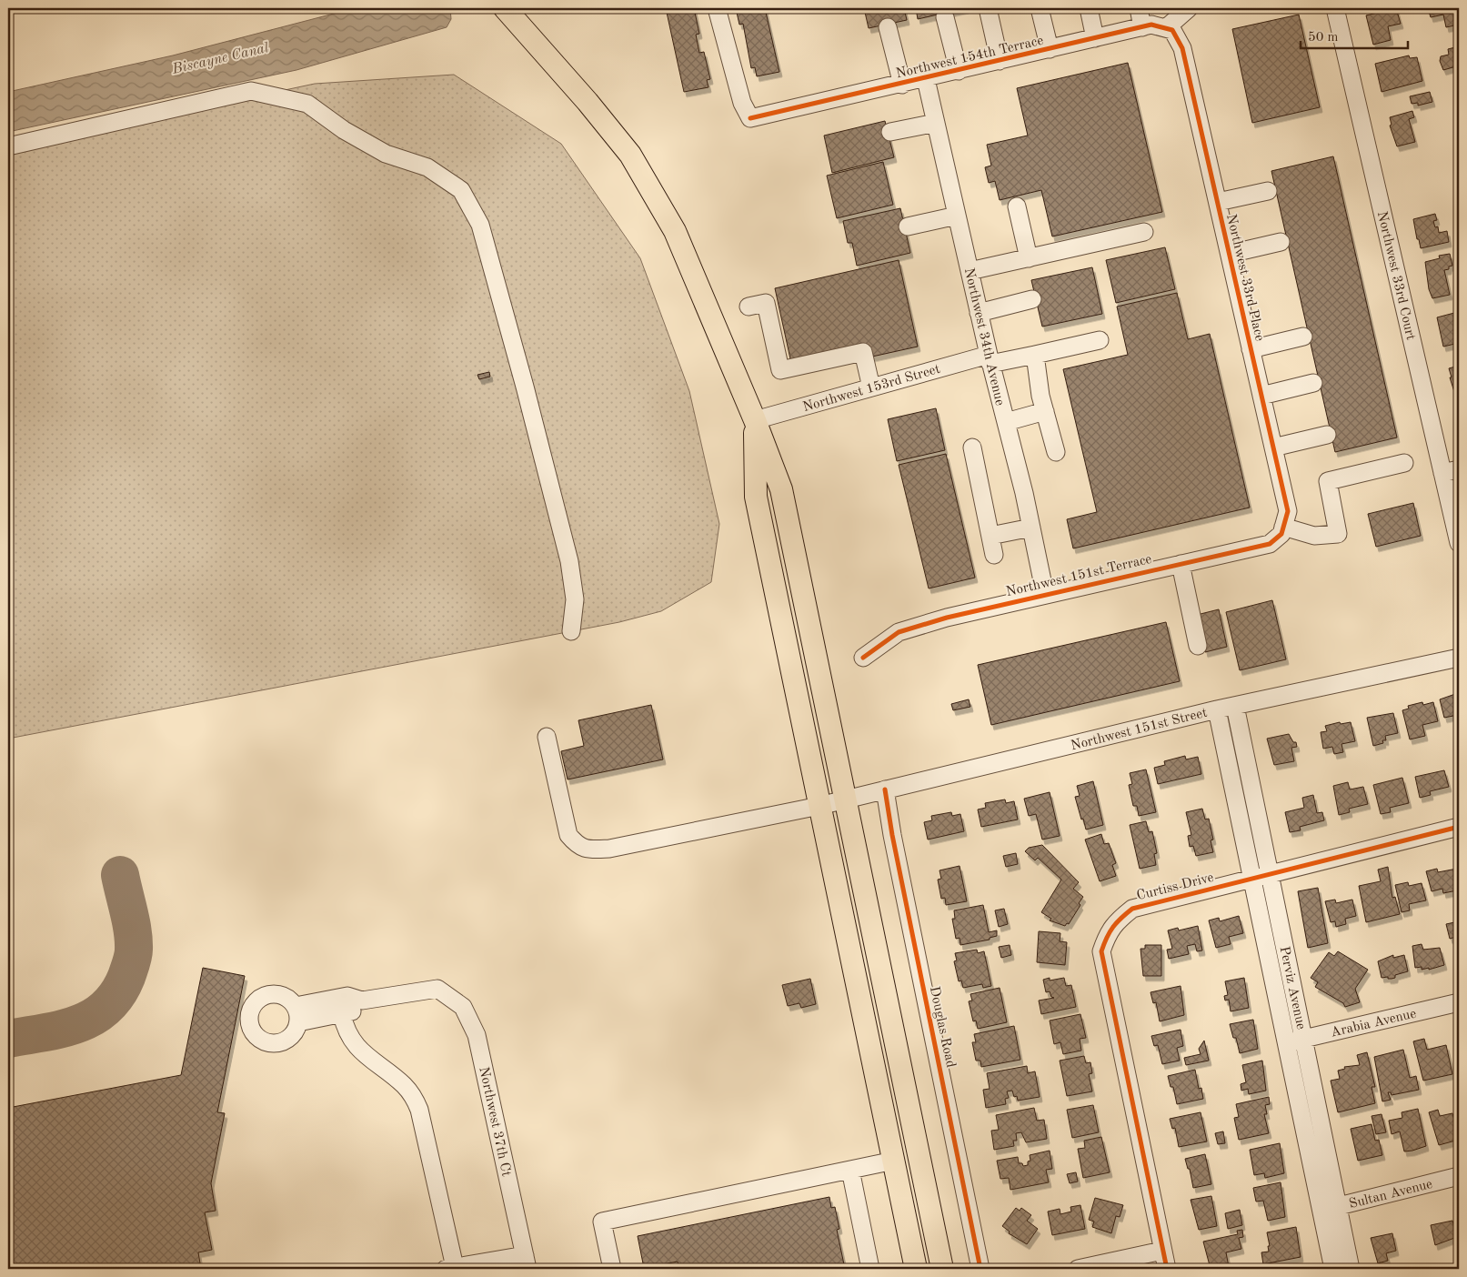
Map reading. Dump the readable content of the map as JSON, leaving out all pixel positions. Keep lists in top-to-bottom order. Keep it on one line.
{"streets":{"street":["Northwest 154th Terrace","Northwest 33rd Court","Northwest 33rd Place","Northwest 34th Avenue","Northwest 153rd Street","Northwest 151st Terrace","Northwest 151st Street","Curtiss Drive","Perviz Avenue","Arabia Avenue","Douglas Road","Northwest 37th Ct","Sultan Avenue"]},"crossings":[["Northwest 154th Terrace","Northwest 33rd Place"],["Northwest 154th Terrace","Northwest 34th Avenue"],["Northwest 33rd Place","Northwest 151st Terrace"],["Northwest 34th Avenue","Northwest 153rd Street"],["Northwest 34th Avenue","Northwest 151st Terrace"],["Northwest 151st Street","Perviz Avenue"],["Northwest 151st Street","Douglas Road"],["Curtiss Drive","Perviz Avenue"],["Perviz Avenue","Arabia Avenue"],["Perviz Avenue","Sultan Avenue"]],"water":["Biscayne Canal"],"scale_bar":"50 m"}
